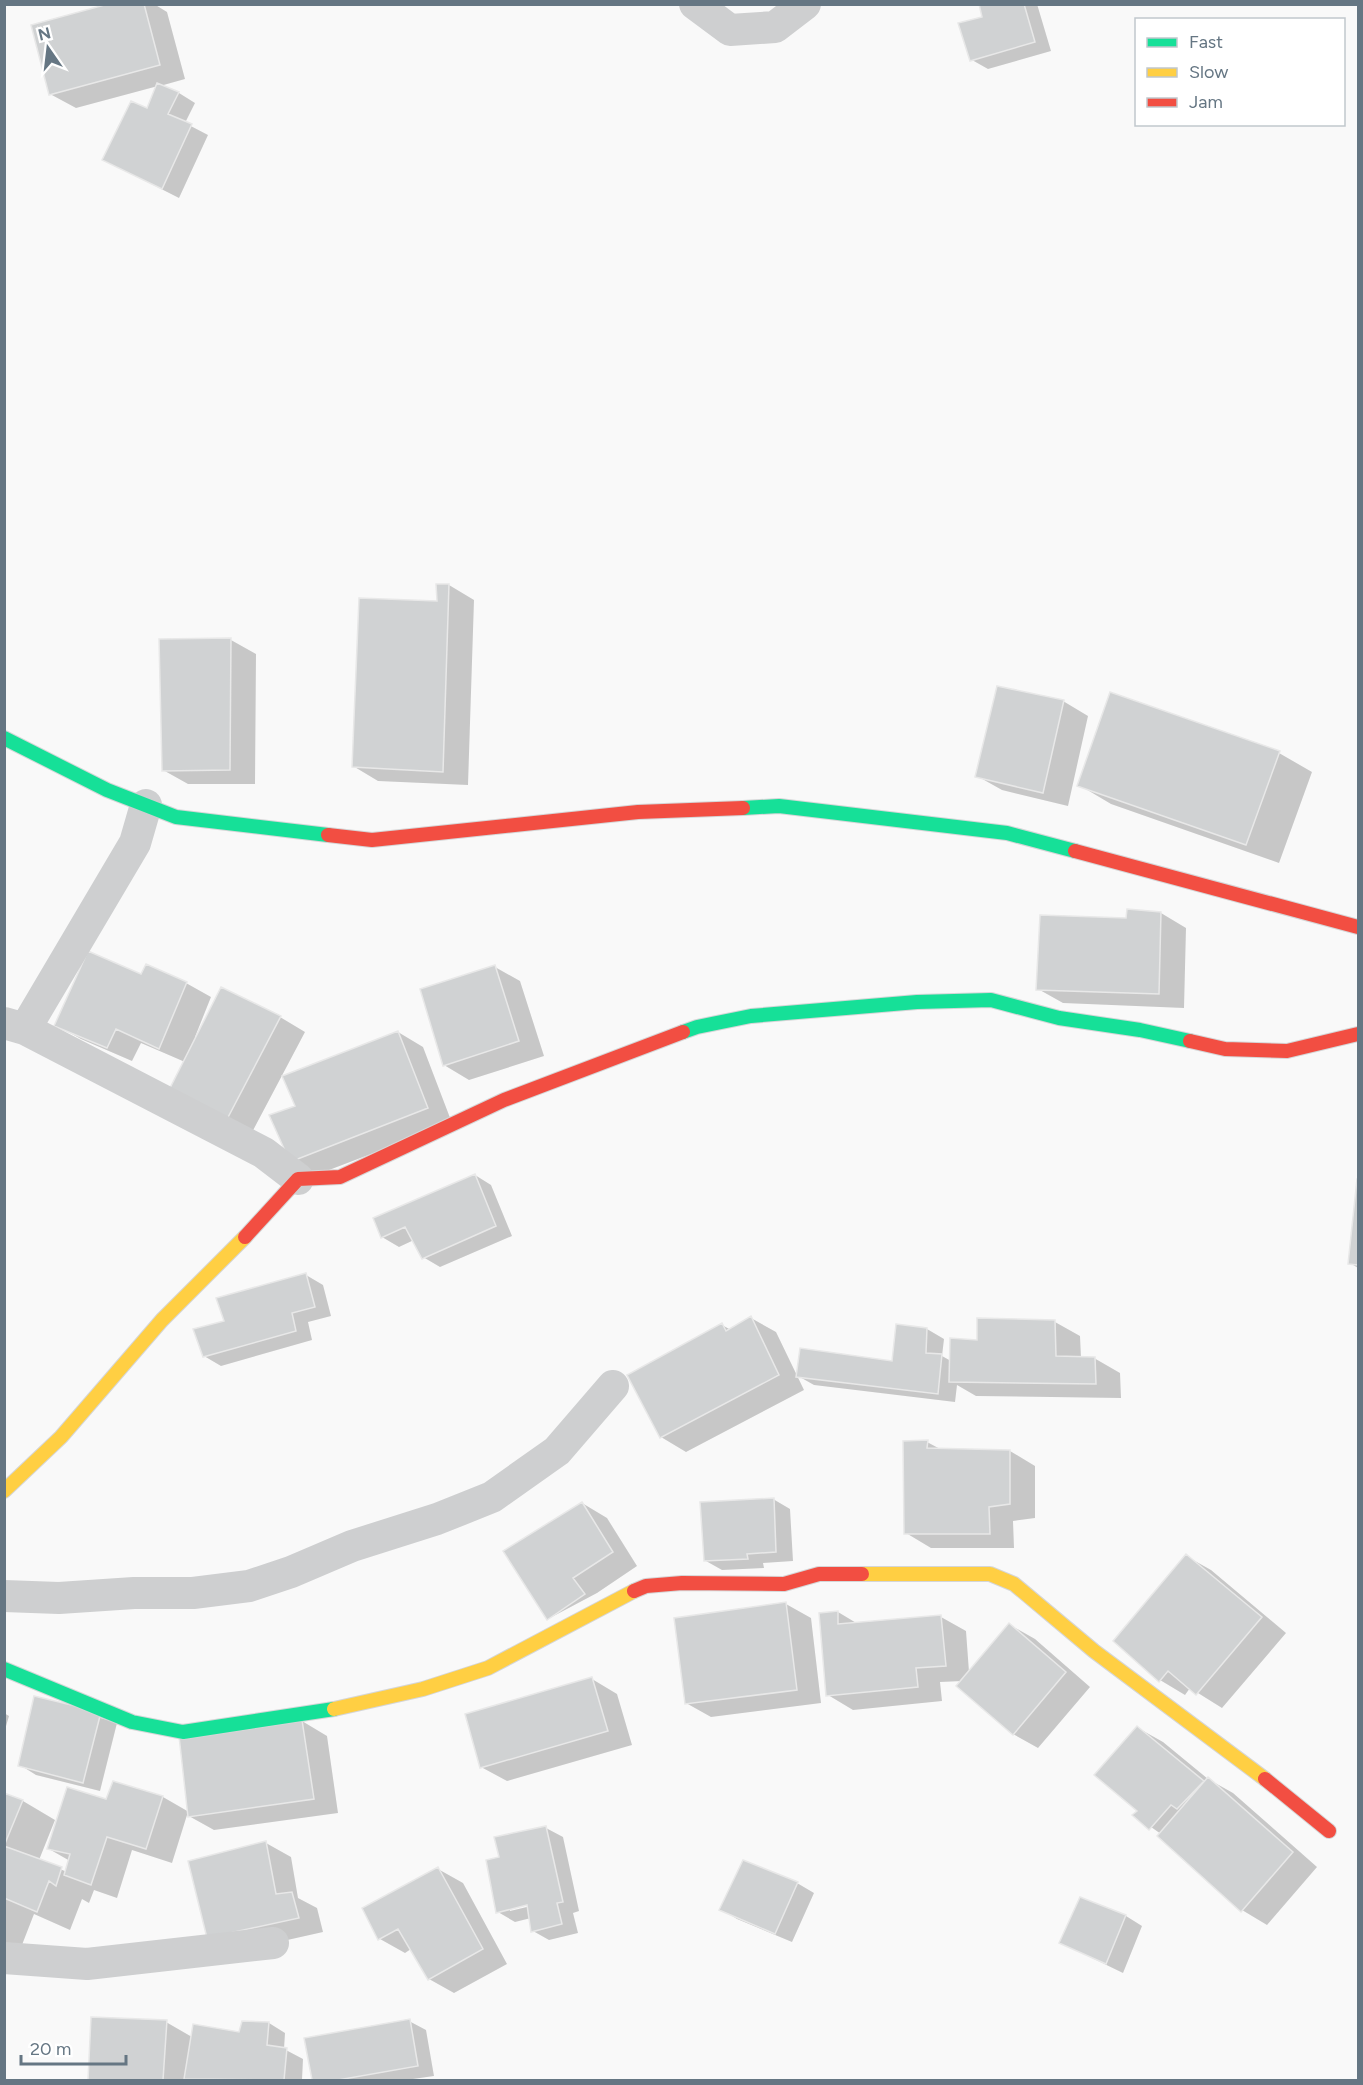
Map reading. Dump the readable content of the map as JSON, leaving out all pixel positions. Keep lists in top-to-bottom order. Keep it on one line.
{"legend":["Fast","Slow","Jam"],"scale_bar":"20 m","north":"top"}
